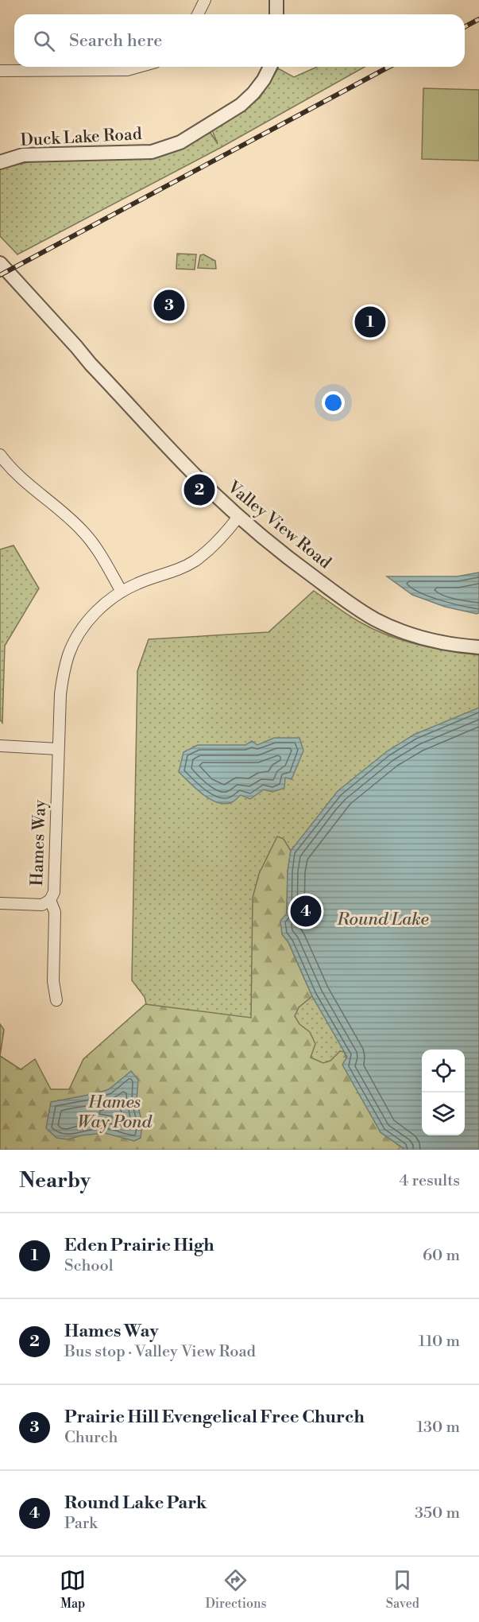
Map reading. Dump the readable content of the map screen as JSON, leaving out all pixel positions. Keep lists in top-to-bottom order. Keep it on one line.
{"streets":{"street":["Duck Lake Road","Valley View Road","Hames Way"]},"crossings":[["Valley View Road","Hames Way"]],"water":["Round Lake","Hames Way Pond"],"page":{"search":"Search here","pins":["3","1","2","4"],"heading":["Nearby","4 results"],"list":[{"mark":"1","name":"Eden Prairie High","note":"School","value":"60 m"},{"mark":"2","name":"Hames Way","note":"Bus stop · Valley View Road","value":"110 m"},{"mark":"3","name":"Prairie Hill Evengelical Free Church","note":"Church","value":"130 m"},{"mark":"4","name":"Round Lake Park","note":"Park","value":"350 m"}],"nav":["Map","Directions","Saved"]}}
